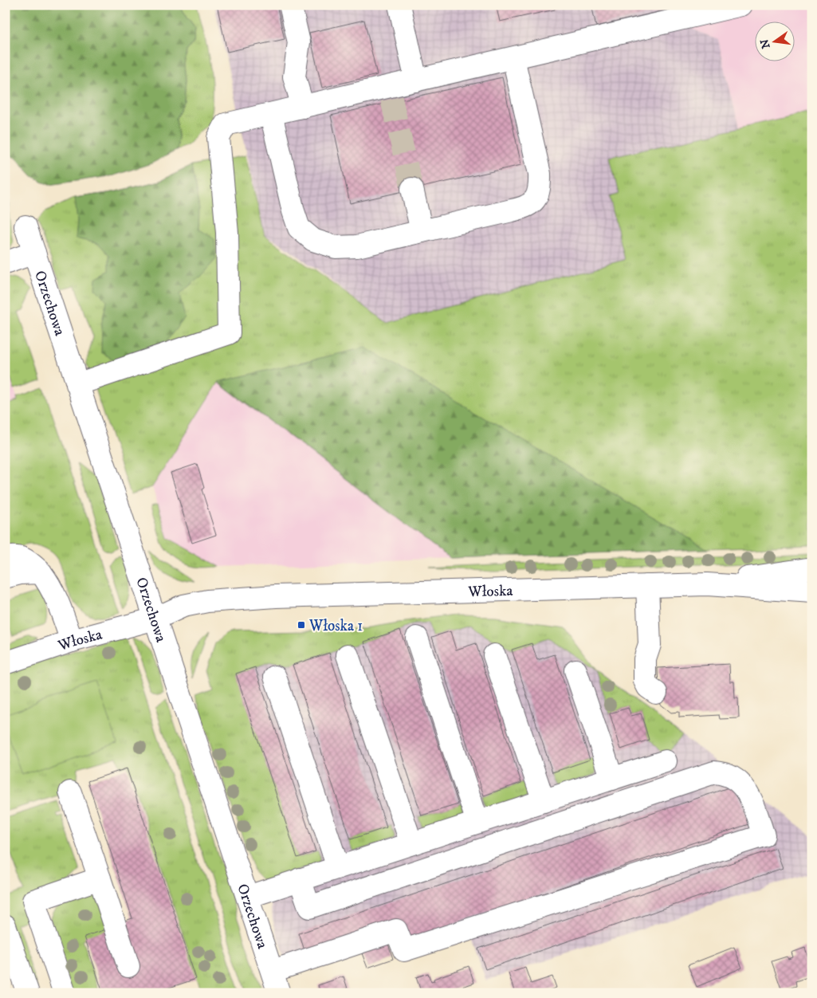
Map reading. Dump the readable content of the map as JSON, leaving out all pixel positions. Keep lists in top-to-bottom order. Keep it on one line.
{"streets":{"street":["Orzechowa","Włoska"]},"crossings":[["Orzechowa","Włoska"]],"places":{"transit":["Włoska 1"]},"north":"left"}
